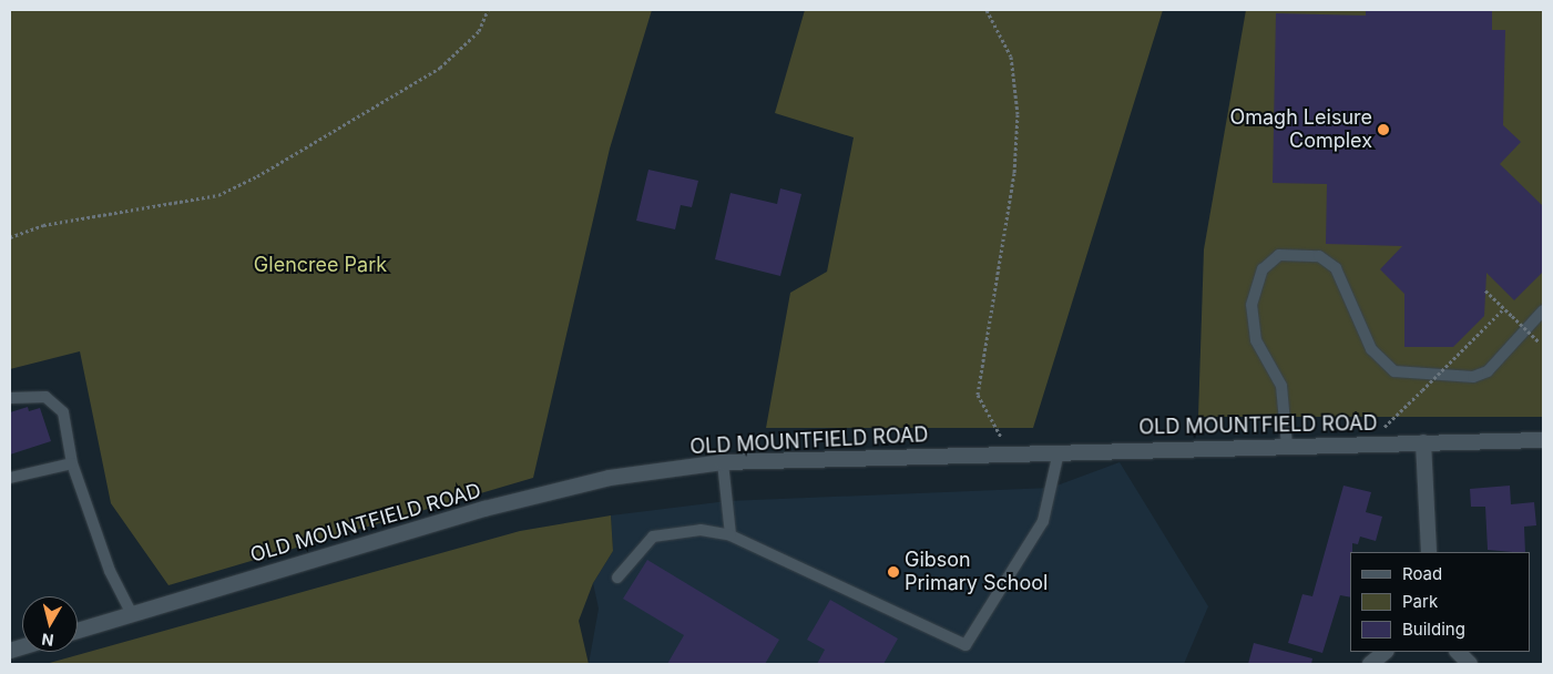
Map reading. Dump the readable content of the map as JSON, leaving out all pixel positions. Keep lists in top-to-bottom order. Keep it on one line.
{"streets":{"street":["OLD MOUNTFIELD ROAD"]},"parks":["Glencree Park"],"places":["Omagh Leisure Complex","Gibson Primary School"],"legend":["Road","Park","Building"],"north":"bottom"}
